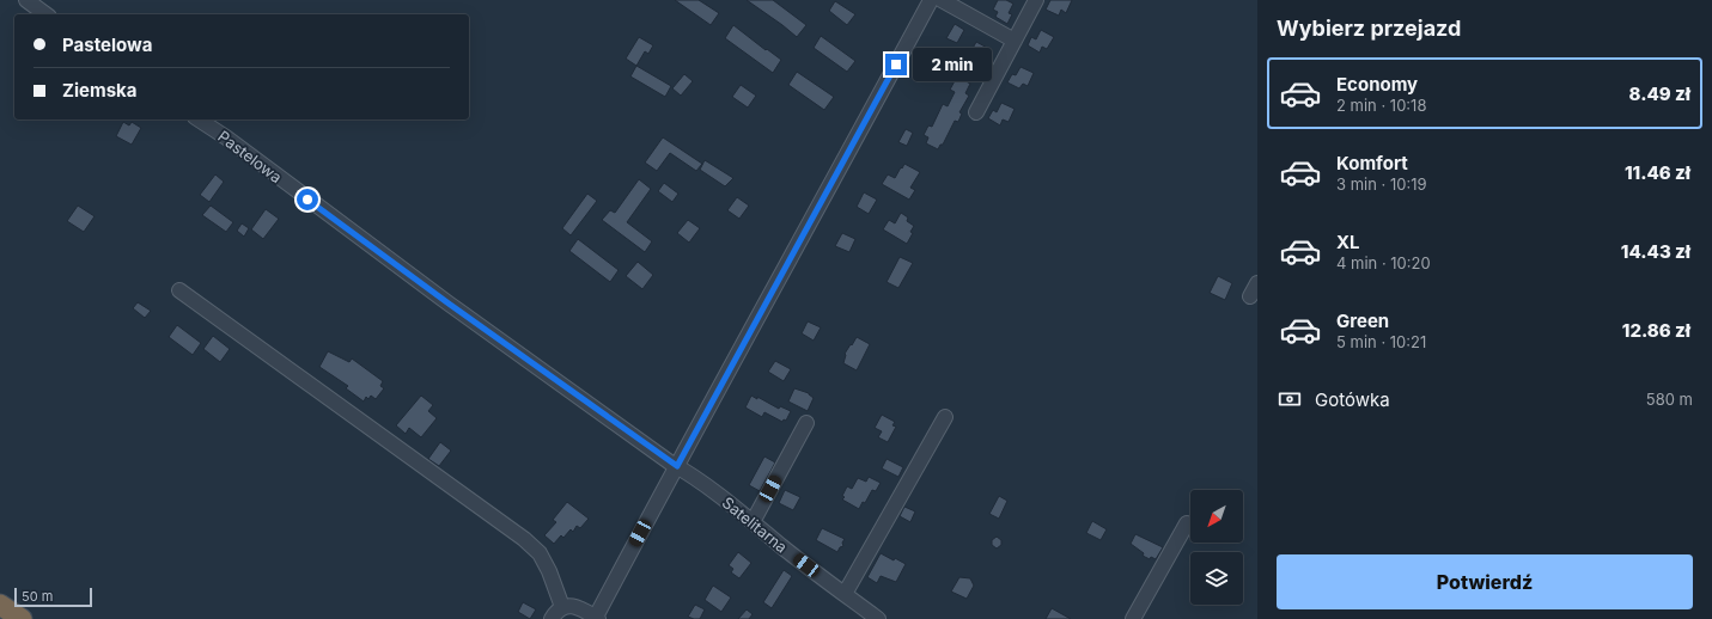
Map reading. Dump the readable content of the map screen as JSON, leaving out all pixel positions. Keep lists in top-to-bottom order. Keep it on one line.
{"streets":{"street":["Pastelowa","Satelitarna"]},"crossings":[["Pastelowa","Satelitarna"]],"scale_bar":"50 m","north":"bottom left","page":{"heading":"Wybierz przejazd","banner":["Pastelowa","Ziemska"],"bubble":"2 min","list":[{"name":"Economy","note":"2 min · 10:18","value":"8.49 zł"},{"name":"Komfort","note":"3 min · 10:19","value":"11.46 zł"},{"name":"XL","note":"4 min · 10:20","value":"14.43 zł"},{"name":"Green","note":"5 min · 10:21","value":"12.86 zł"}],"pay":["Gotówka","580 m"],"buttons":"Potwierdź","scale":"50 m"}}
